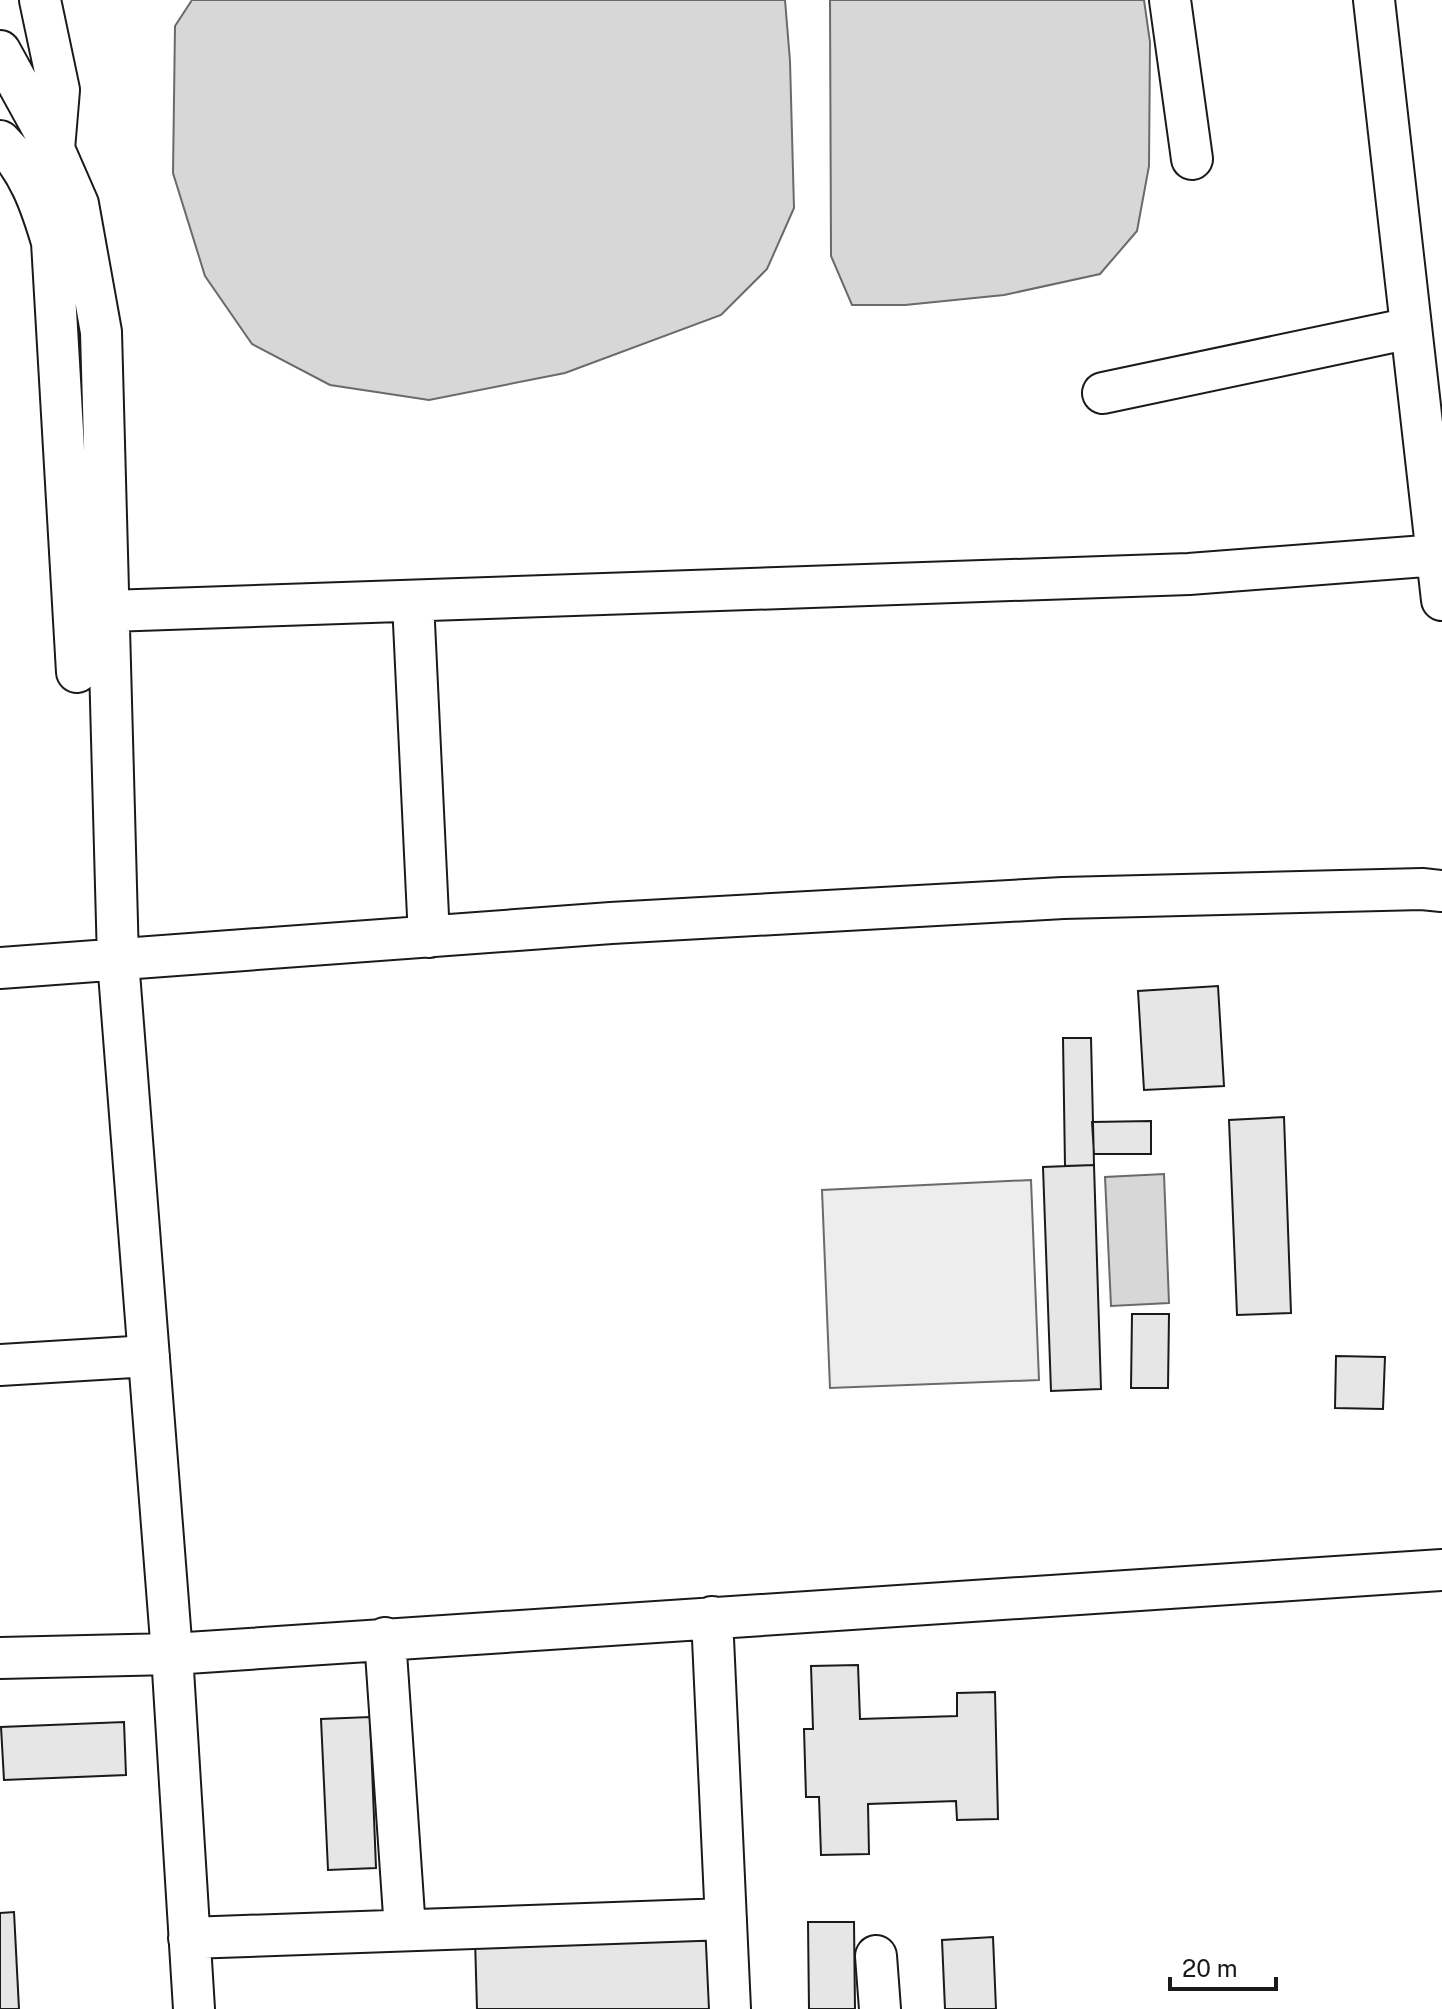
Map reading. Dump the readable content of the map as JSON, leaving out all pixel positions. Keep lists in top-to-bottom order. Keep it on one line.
{"scale_bar":"20 m"}
